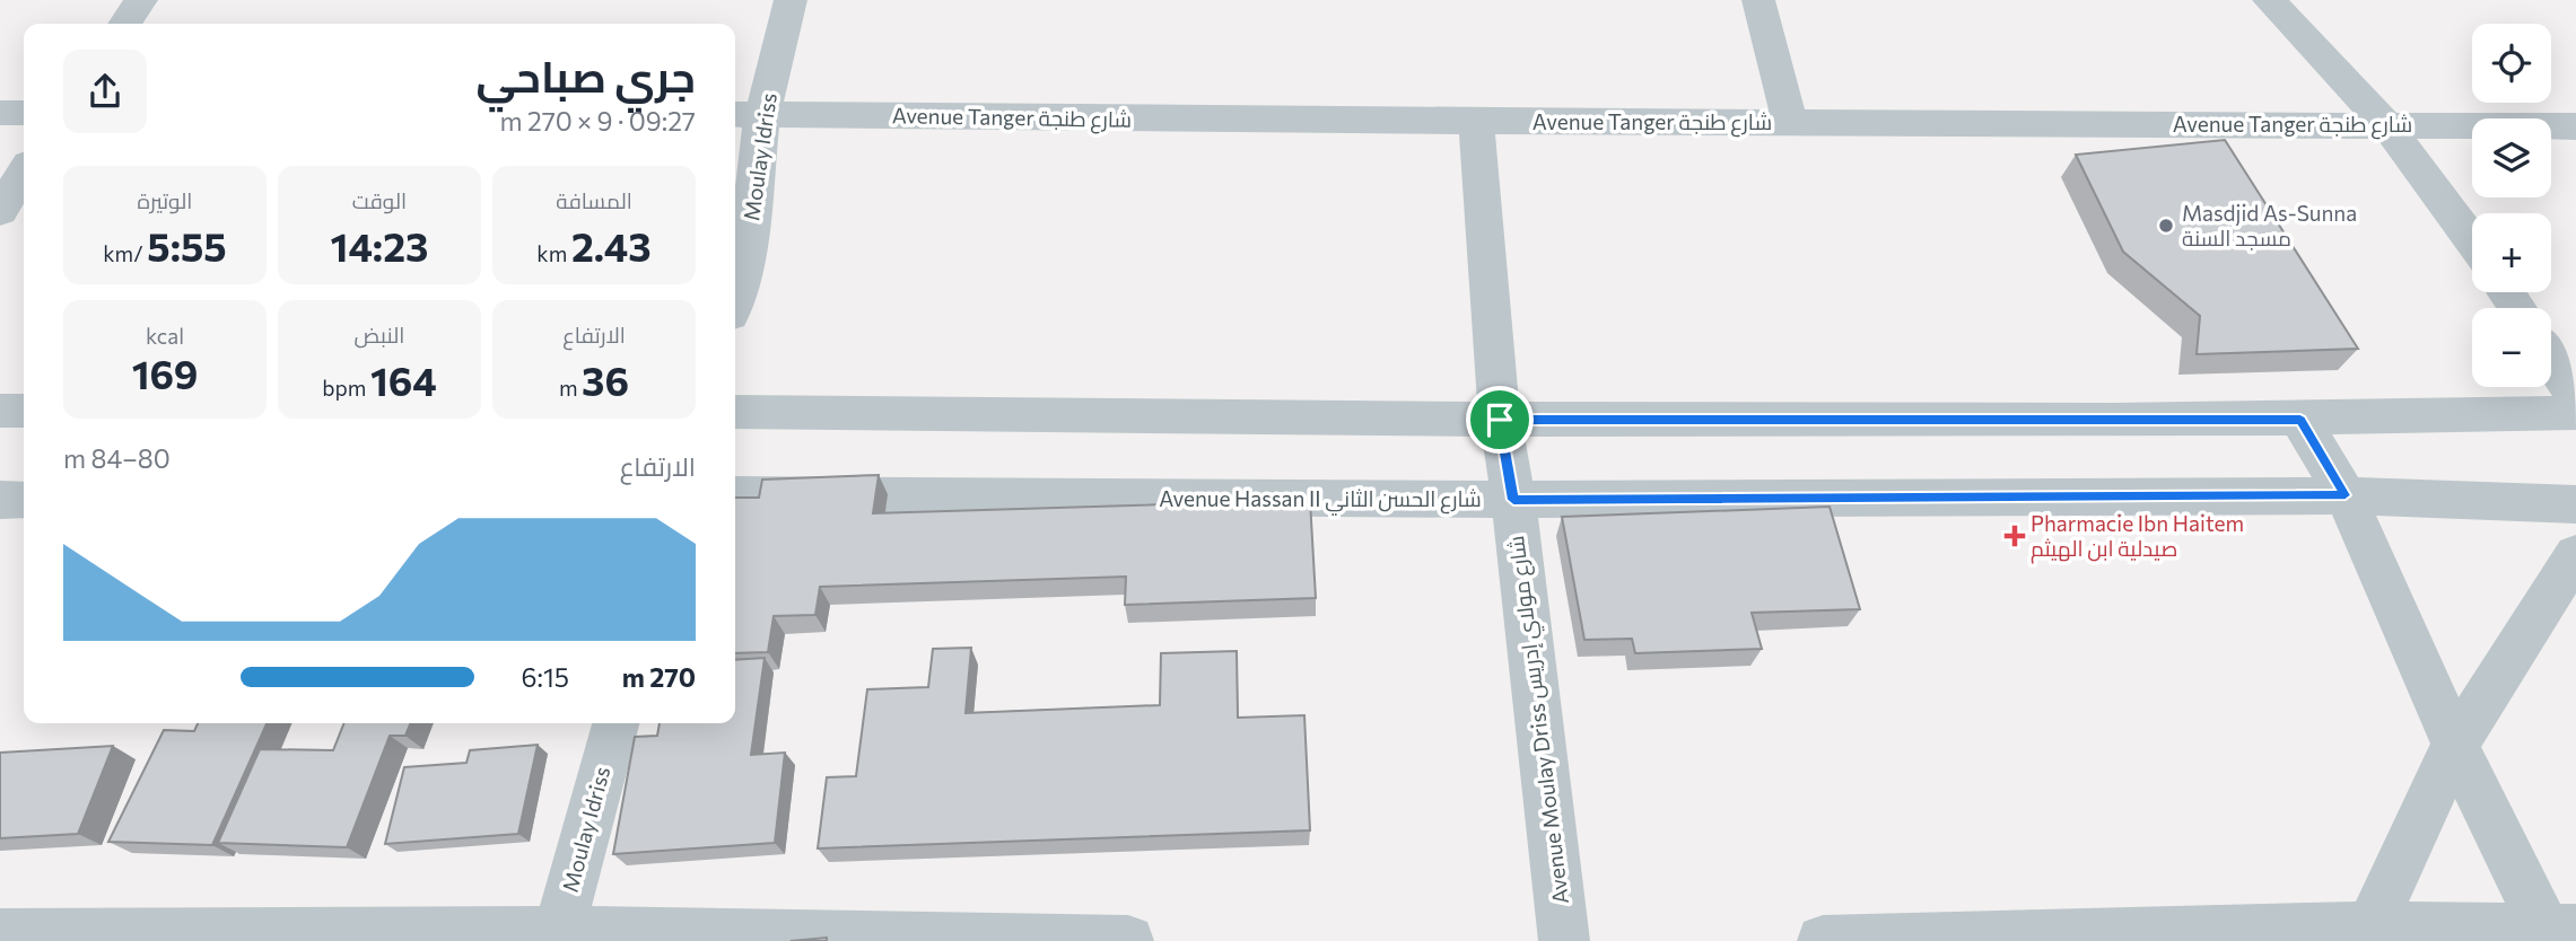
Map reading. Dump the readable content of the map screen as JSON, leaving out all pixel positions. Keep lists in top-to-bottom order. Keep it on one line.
{"streets":{"street":["Avenue Tanger شارع طنجة","Moulay Idriss","Avenue Hassan II شارع الحسن الثاني","Avenue Moulay Driss شارع مولاي إدريس"]},"crossings":[["Avenue Tanger شارع طنجة","Moulay Idriss"],["Avenue Tanger شارع طنجة","Avenue Moulay Driss شارع مولاي إدريس"],["Avenue Hassan II شارع الحسن الثاني","Avenue Moulay Driss شارع مولاي إدريس"]],"places":{"other":["Masdjid As-Sunna مسجد السنة"],"health":["Pharmacie Ibn Haitem صيدلية ابن الهيثم"]},"page":{"map_buttons":["+","−"],"heading":["جري صباحي","09:27 · 9 × 270 m"],"stats":[["المسافة","2.43 km"],["الوقت","14:23"],["الوتيرة","5:55 /km"],["الارتفاع","36 m"],["النبض","164 bpm"],["kcal","169"]],"chart":["الارتفاع","80–84 m"],"list":[{"name":"270 m","note":"6:15"}]}}
